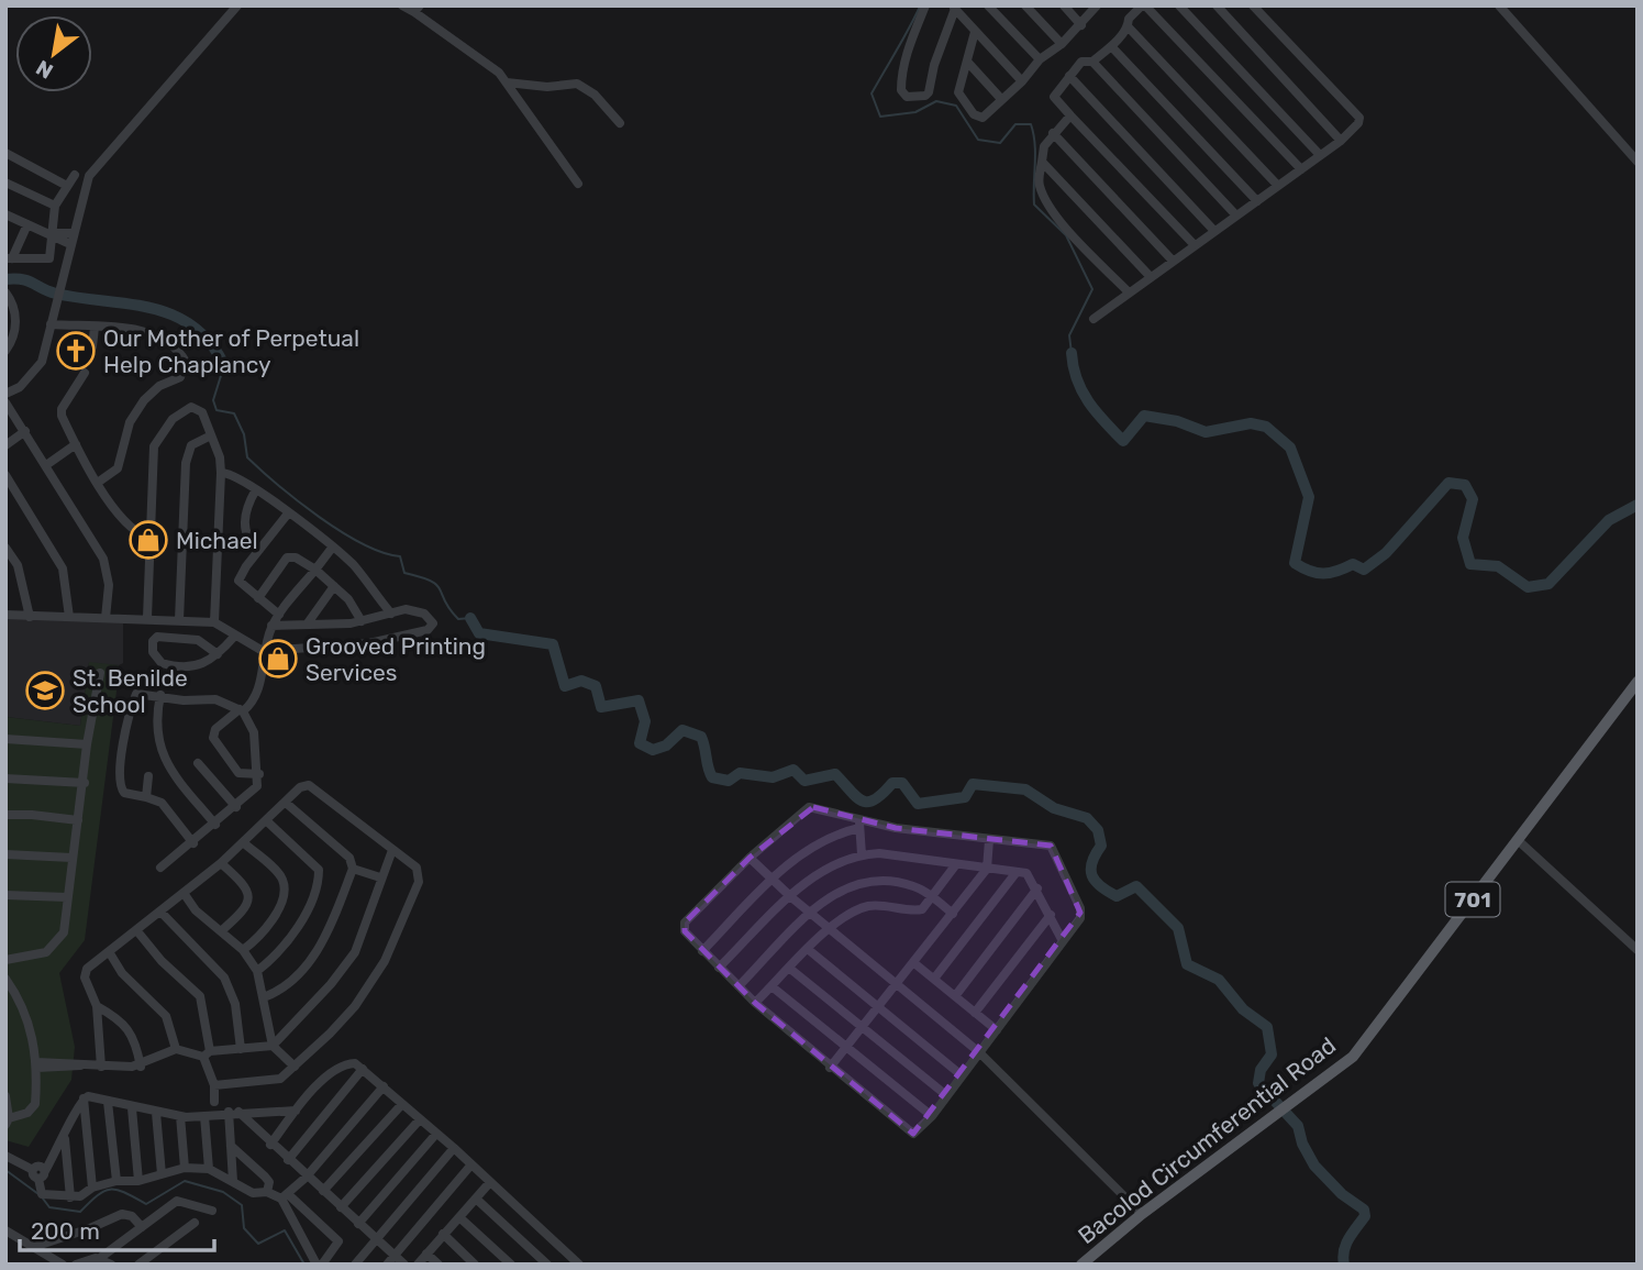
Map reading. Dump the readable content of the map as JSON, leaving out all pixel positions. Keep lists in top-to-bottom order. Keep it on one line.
{"streets":{"main road":["701","Bacolod Circumferential Road"]},"places":{"church":["Our Mother of Perpetual Help Chaplancy"],"shop":["Michael","Grooved Printing Services"],"school or university":["St. Benilde School"]},"scale_bar":"200 m","north":"bottom left"}
